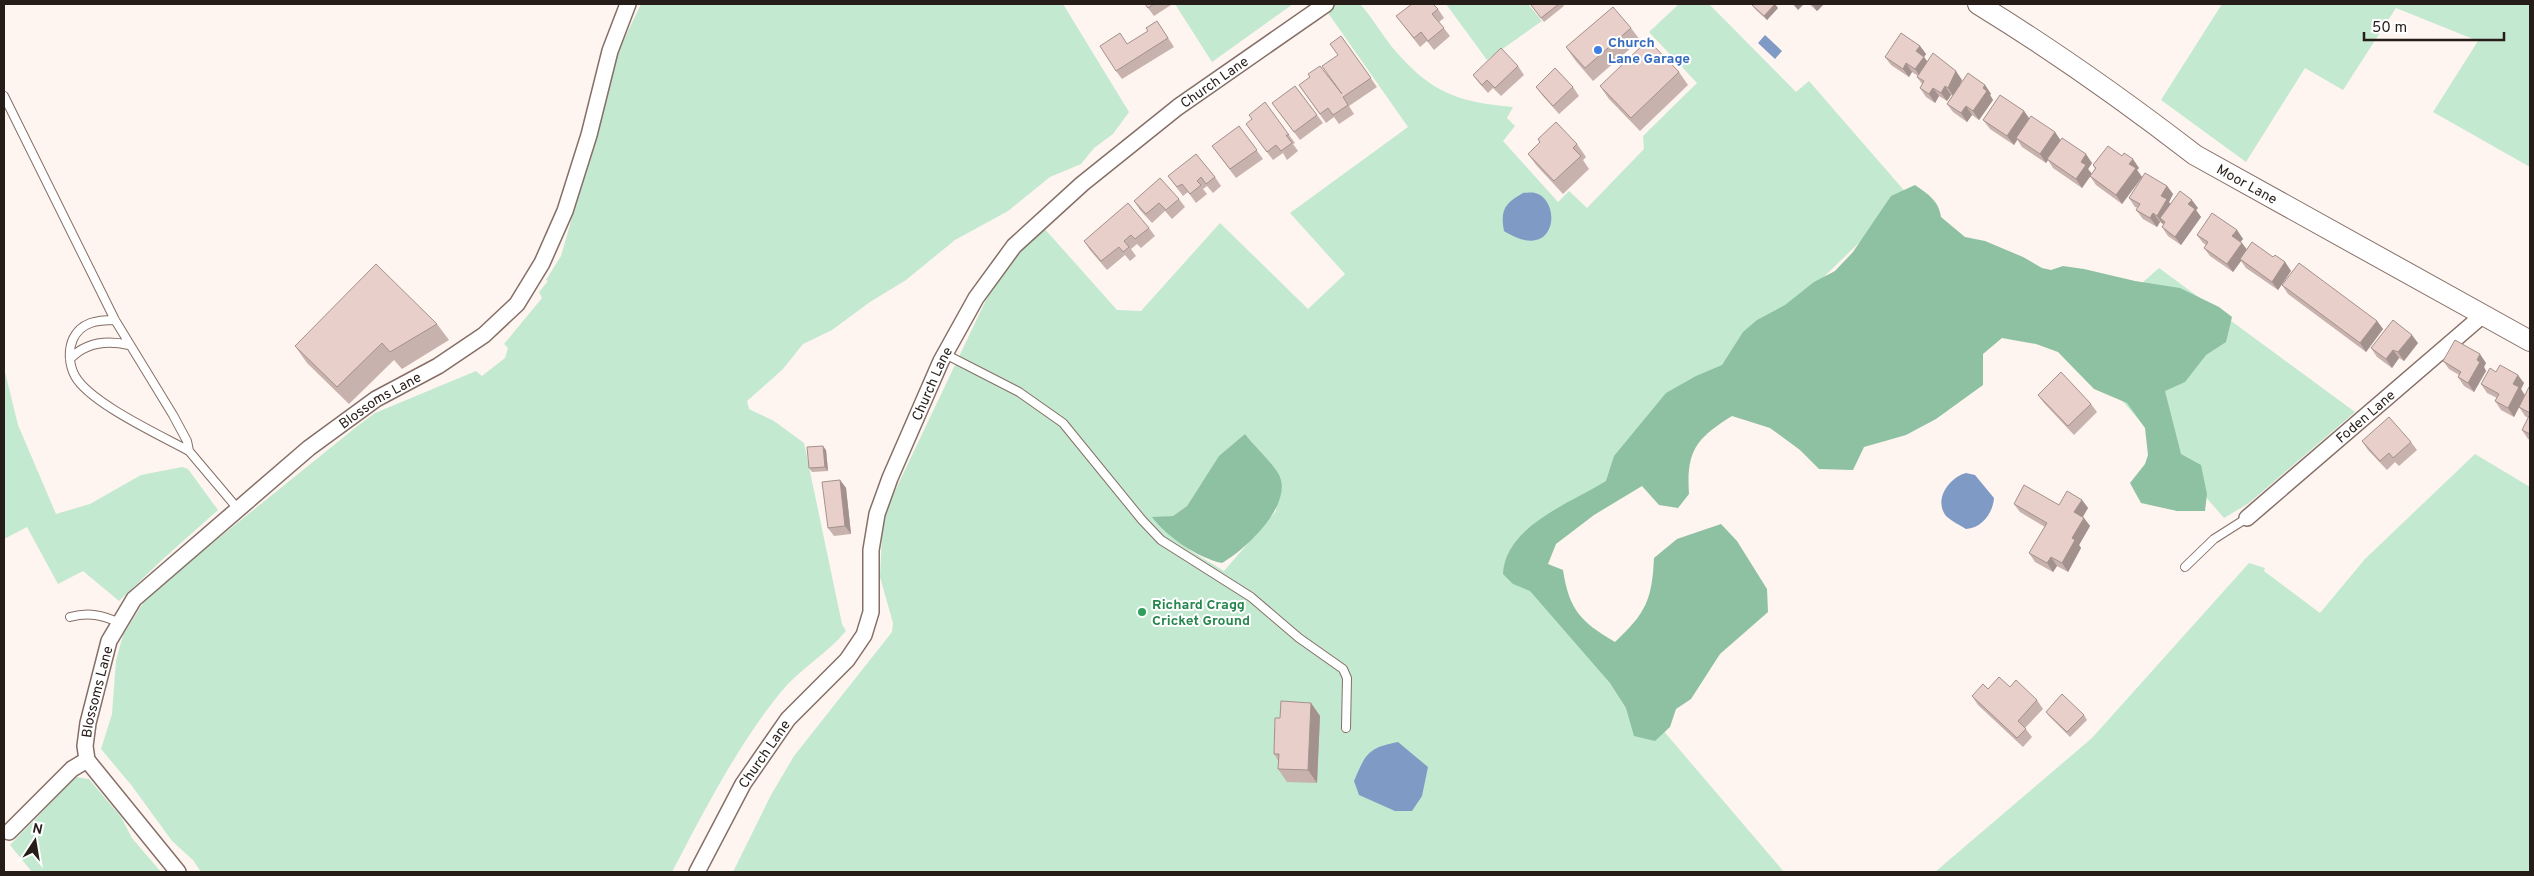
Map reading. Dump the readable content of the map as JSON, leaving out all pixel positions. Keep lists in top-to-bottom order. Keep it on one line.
{"streets":{"street":["Church Lane","Moor Lane","Blossoms Lane","Foden Lane"]},"crossings":[["Moor Lane","Foden Lane"]],"places":["Church Lane Garage","Richard Cragg Cricket Ground"],"scale_bar":"50 m","north":"top"}
